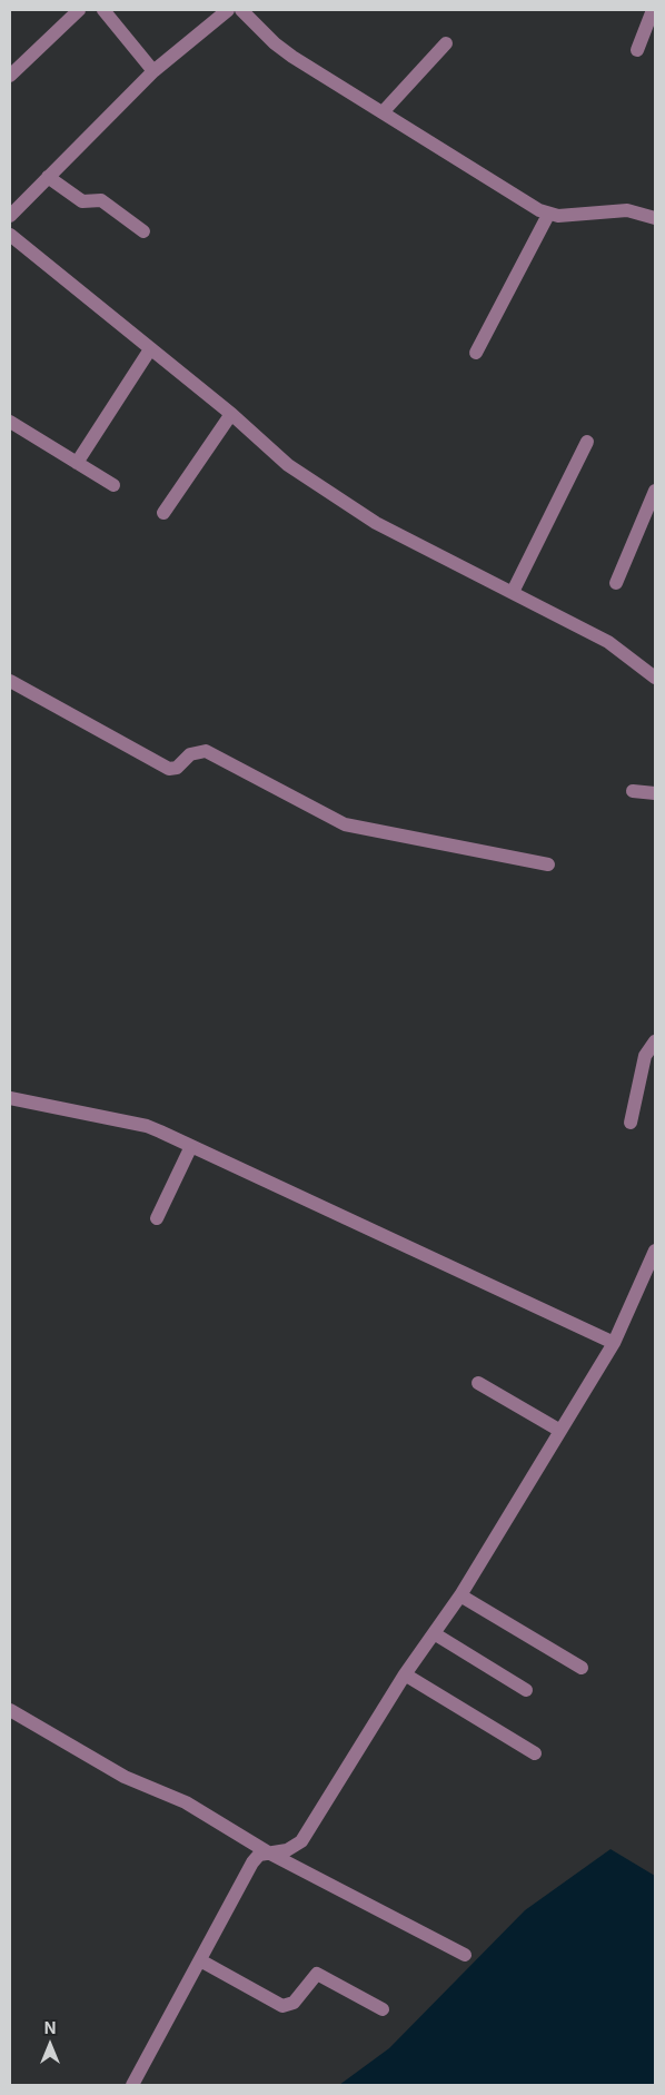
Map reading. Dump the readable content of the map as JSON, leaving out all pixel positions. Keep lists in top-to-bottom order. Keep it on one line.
{"north":"top"}
